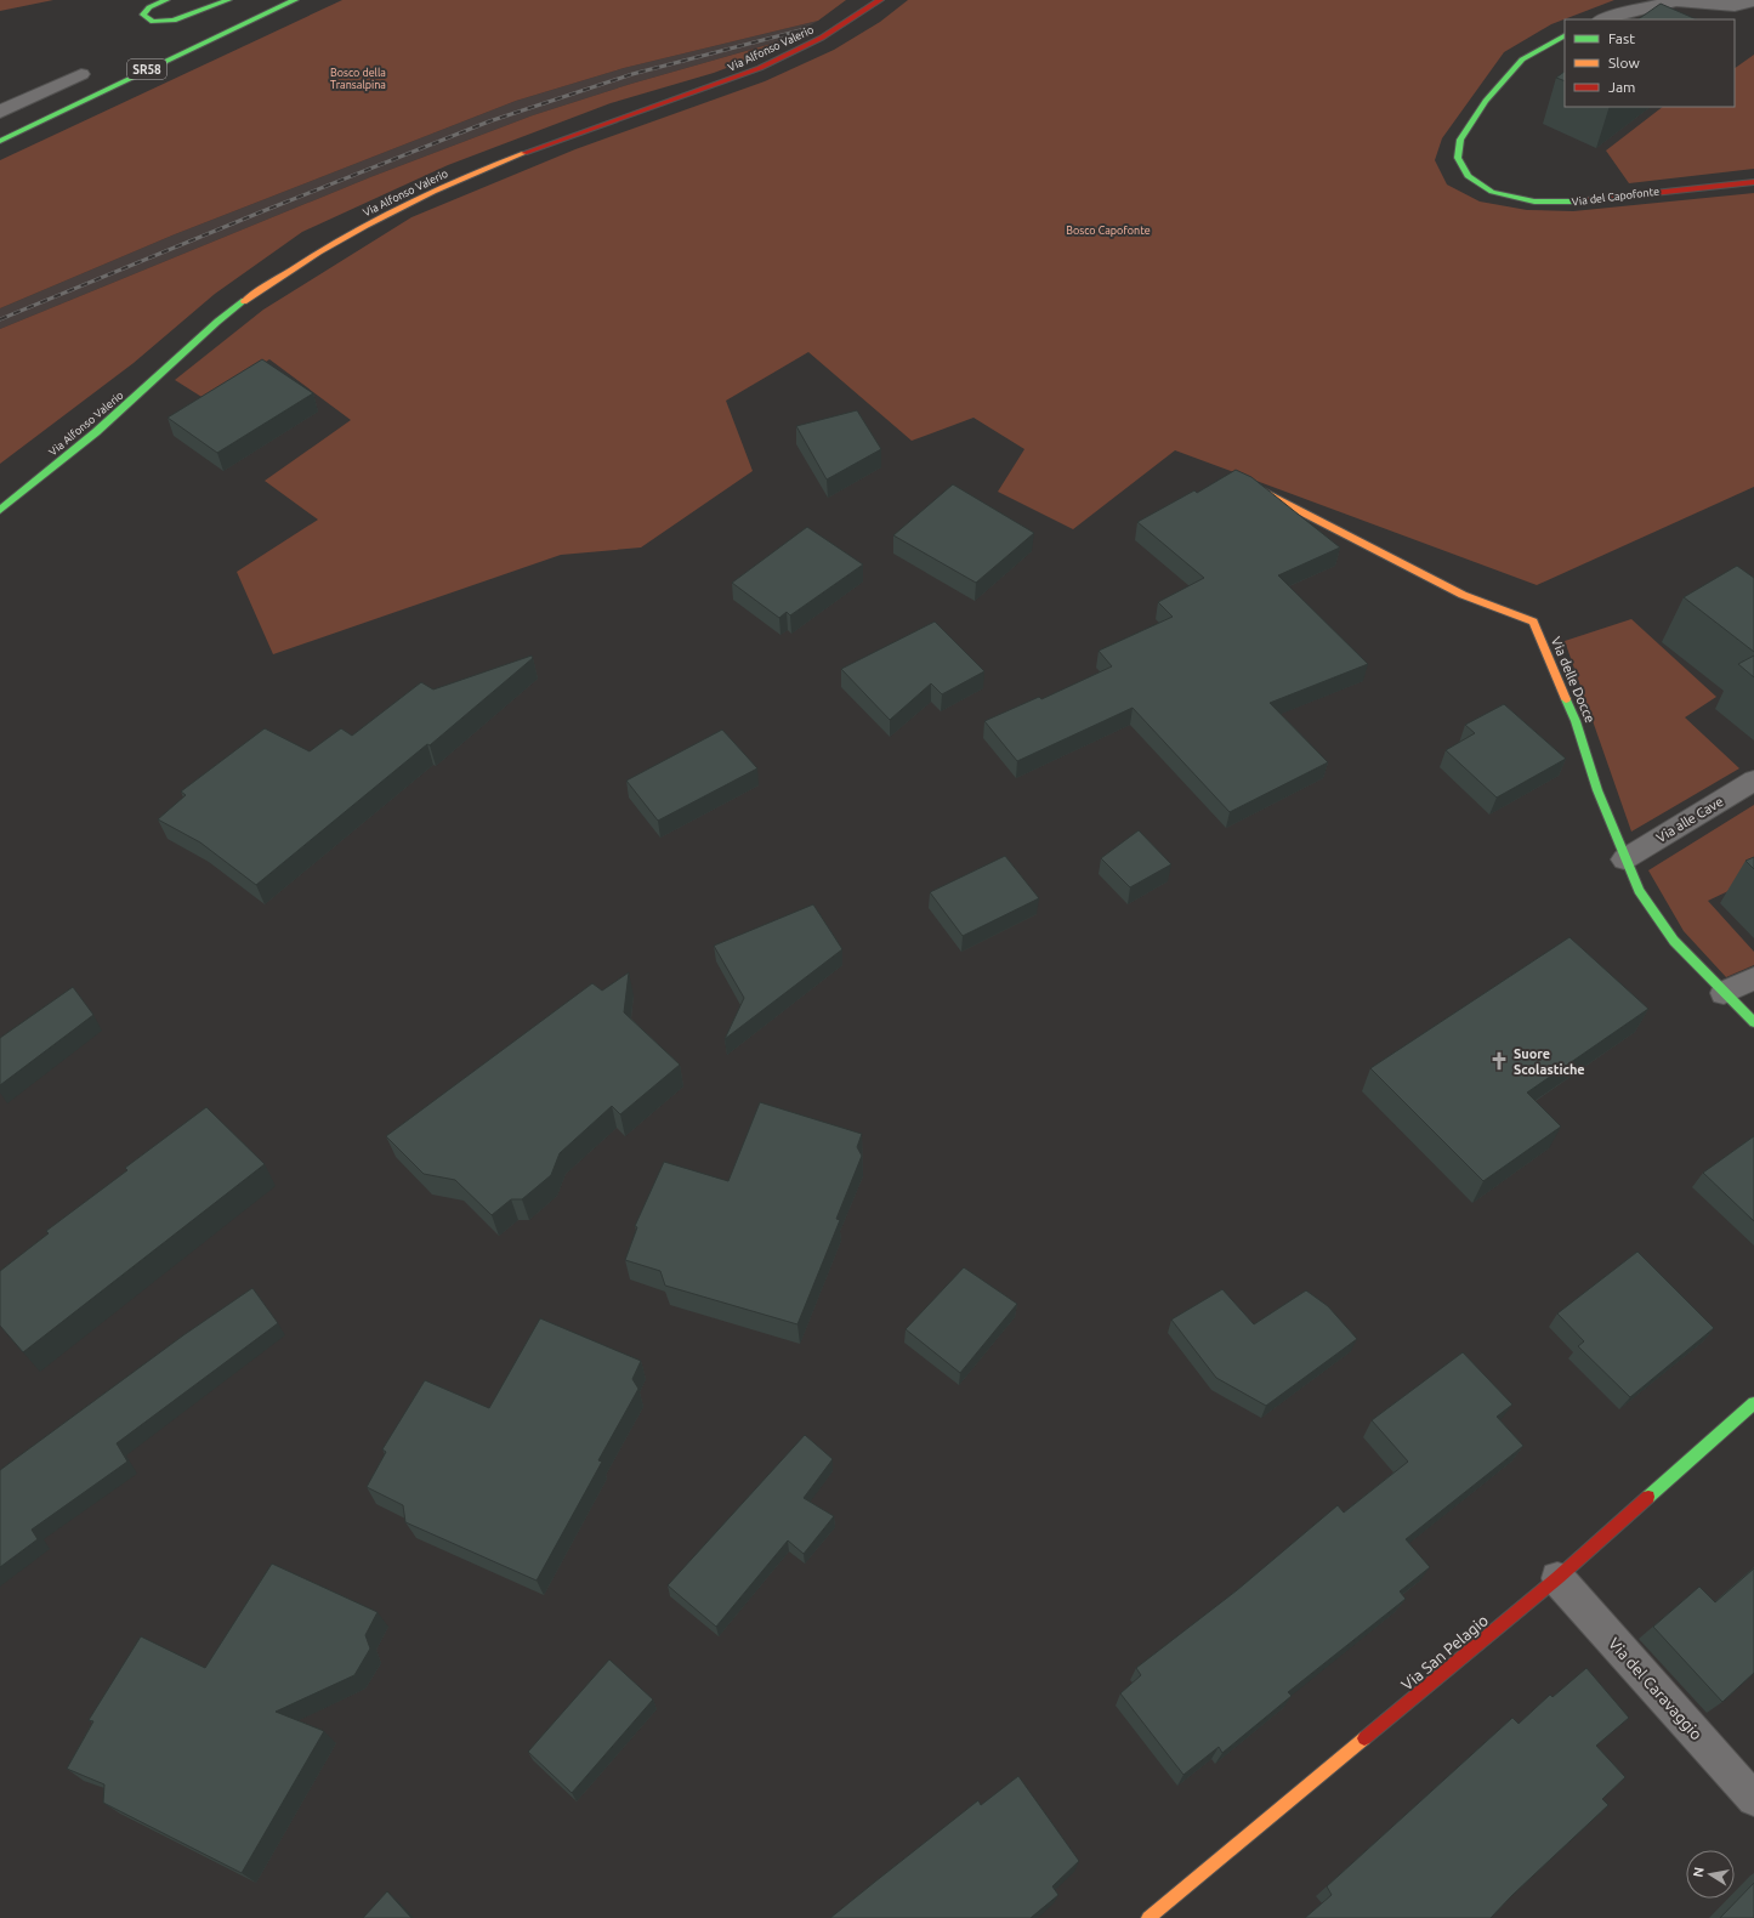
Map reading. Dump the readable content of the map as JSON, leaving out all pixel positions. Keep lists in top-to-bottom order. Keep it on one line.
{"streets":{"street":["Via Alfonso Valerio","SR58","Via del Capofonte","Via delle Docce","Via alle Cave","Via San Pelagio","Via del Caravaggio"]},"crossings":[["Via delle Docce","Via alle Cave"],["Via San Pelagio","Via del Caravaggio"]],"parks":["Bosco della Transalpina","Bosco Capofonte"],"places":{"church":["Suore Scolastiche"]},"legend":["Fast","Slow","Jam"],"north":"left"}
